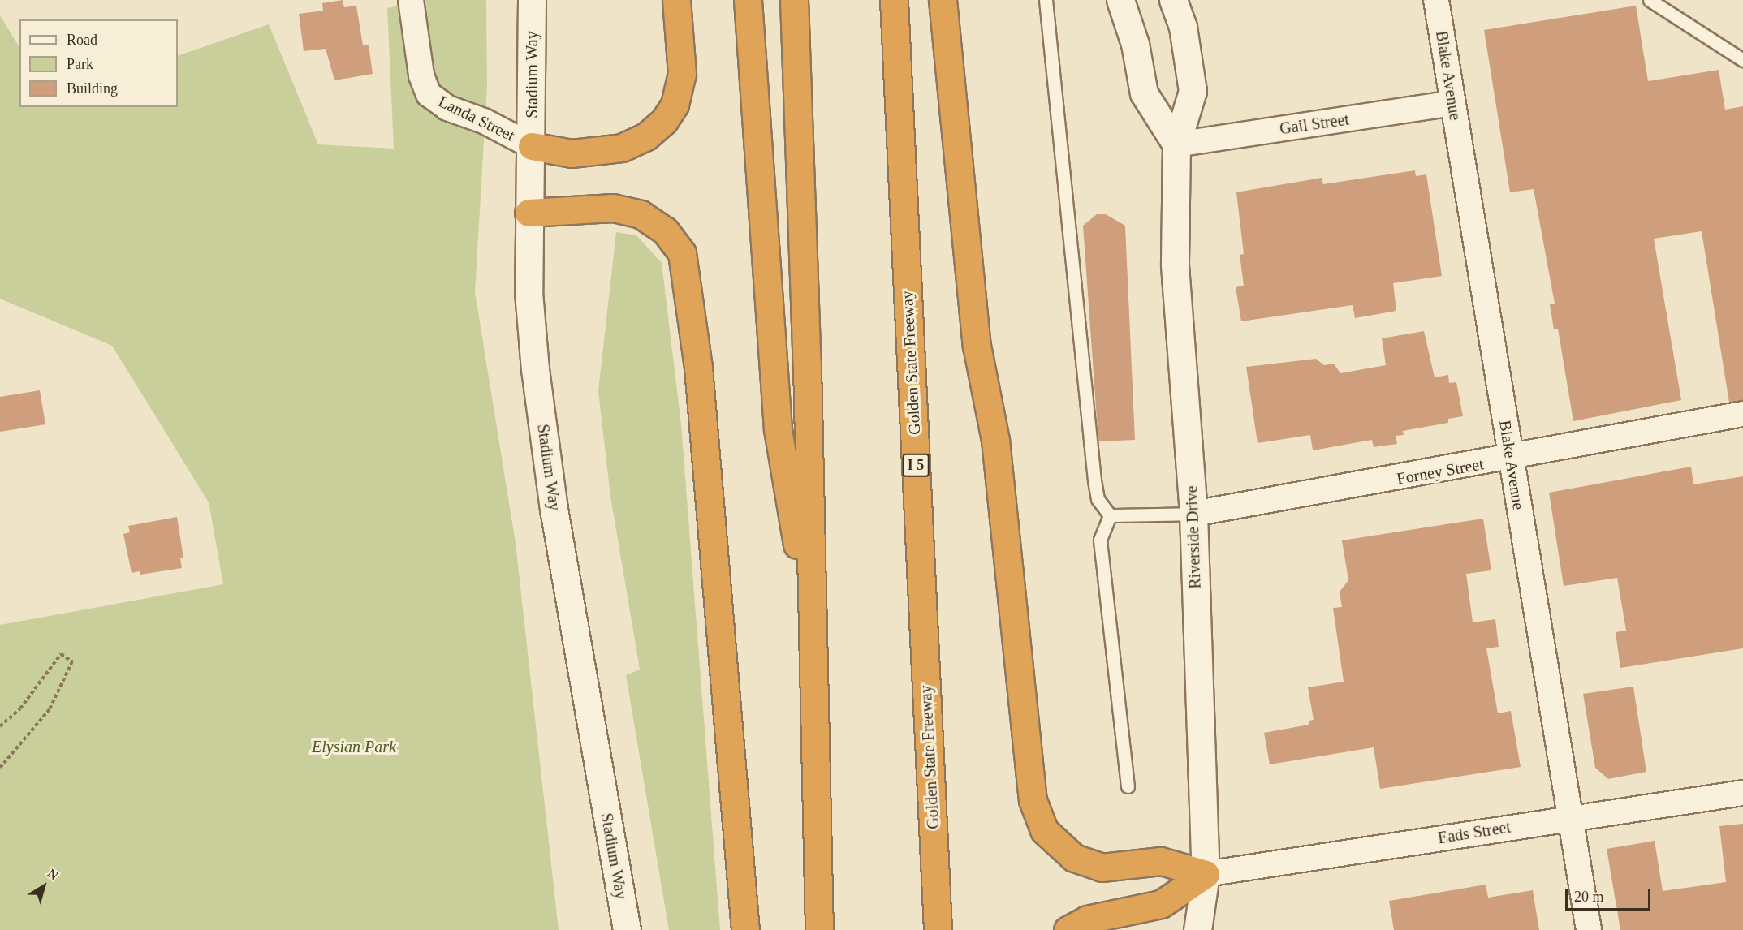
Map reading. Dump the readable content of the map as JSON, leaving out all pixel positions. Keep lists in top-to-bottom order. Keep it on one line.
{"streets":{"highway":["Golden State Freeway","I 5"],"main road":["Stadium Way","Riverside Drive"],"street":["Blake Avenue","Landa Street","Gail Street","Forney Street","Eads Street"]},"crossings":[["Stadium Way","Landa Street"],["Blake Avenue","Gail Street"],["Blake Avenue","Forney Street"],["Blake Avenue","Eads Street"],["Gail Street","Riverside Drive"],["Forney Street","Riverside Drive"],["Riverside Drive","Eads Street"]],"parks":["Elysian Park"],"legend":["Road","Park","Building"],"scale_bar":"20 m","north":"top right"}
